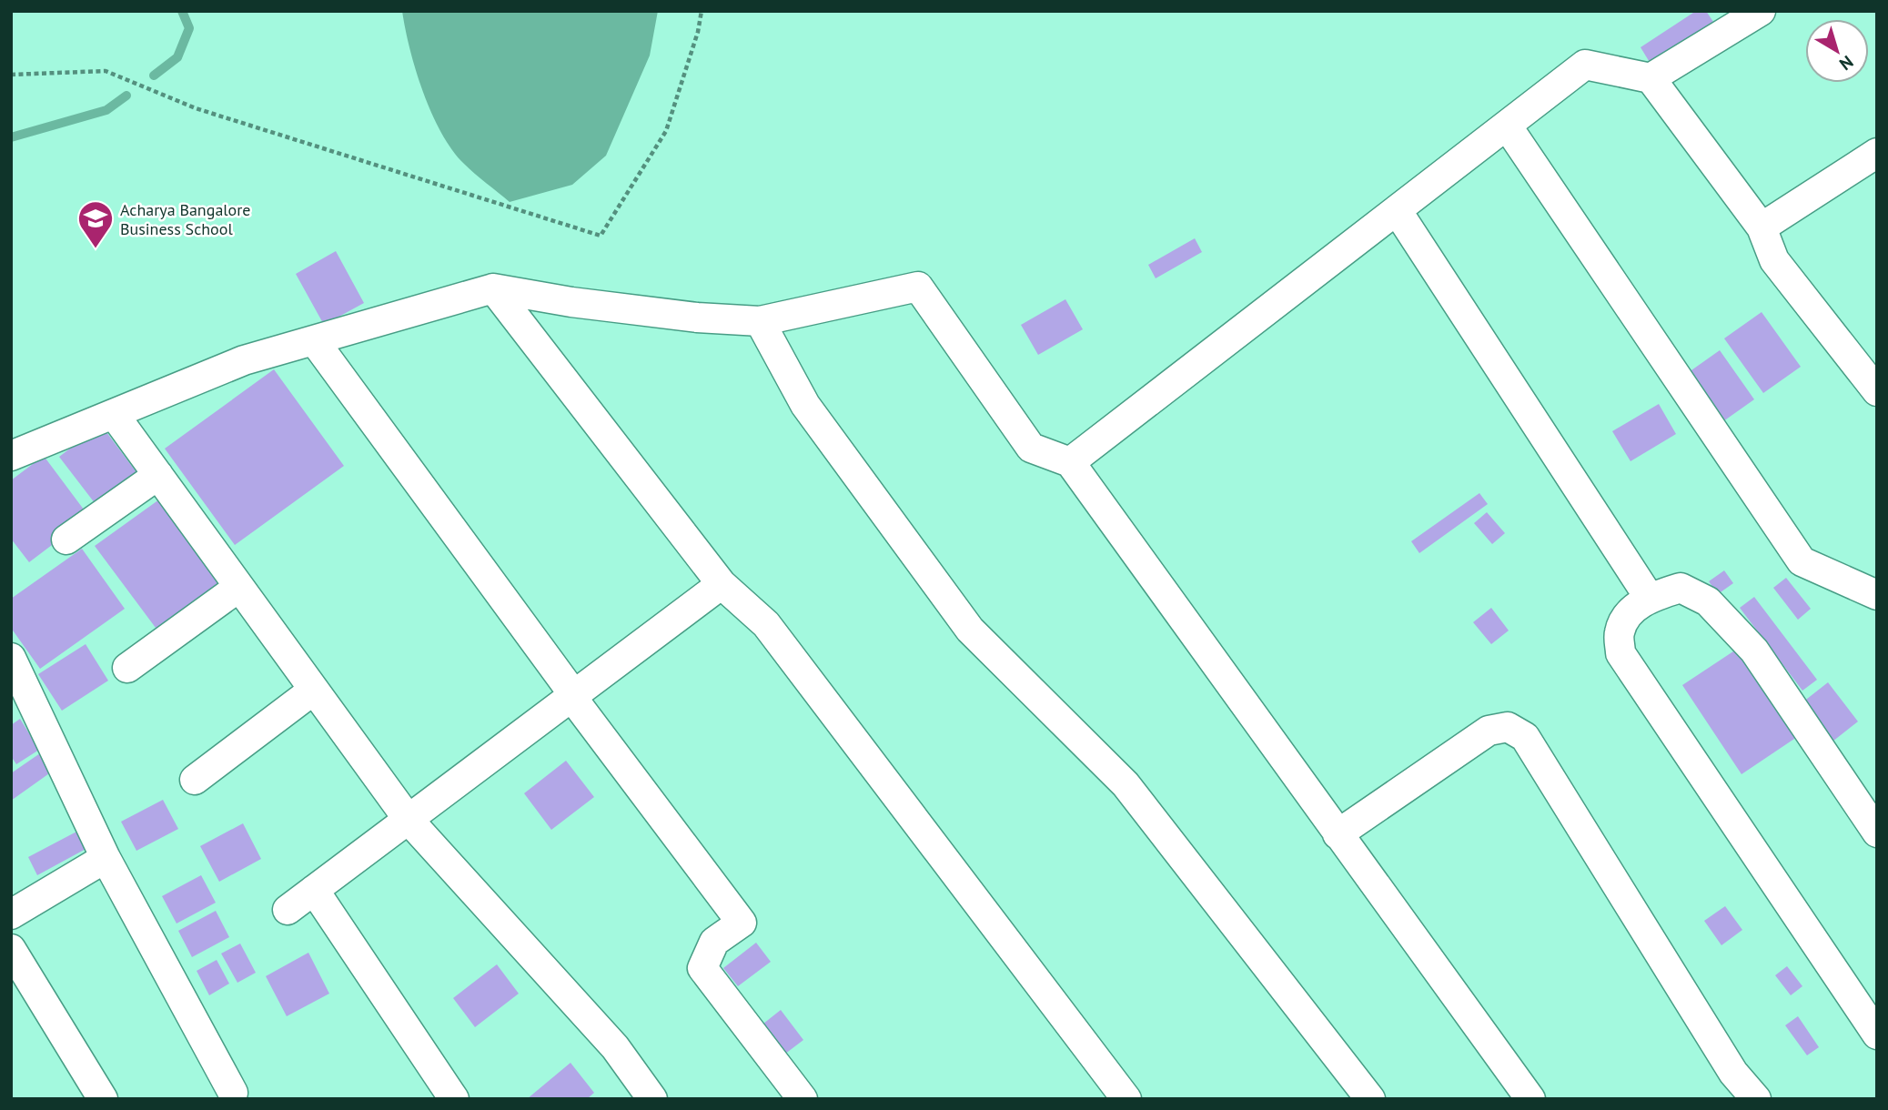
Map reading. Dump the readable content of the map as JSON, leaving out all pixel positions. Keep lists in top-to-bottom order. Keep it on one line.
{"places":{"school or university":["Acharya Bangalore Business School"]},"north":"bottom right"}
